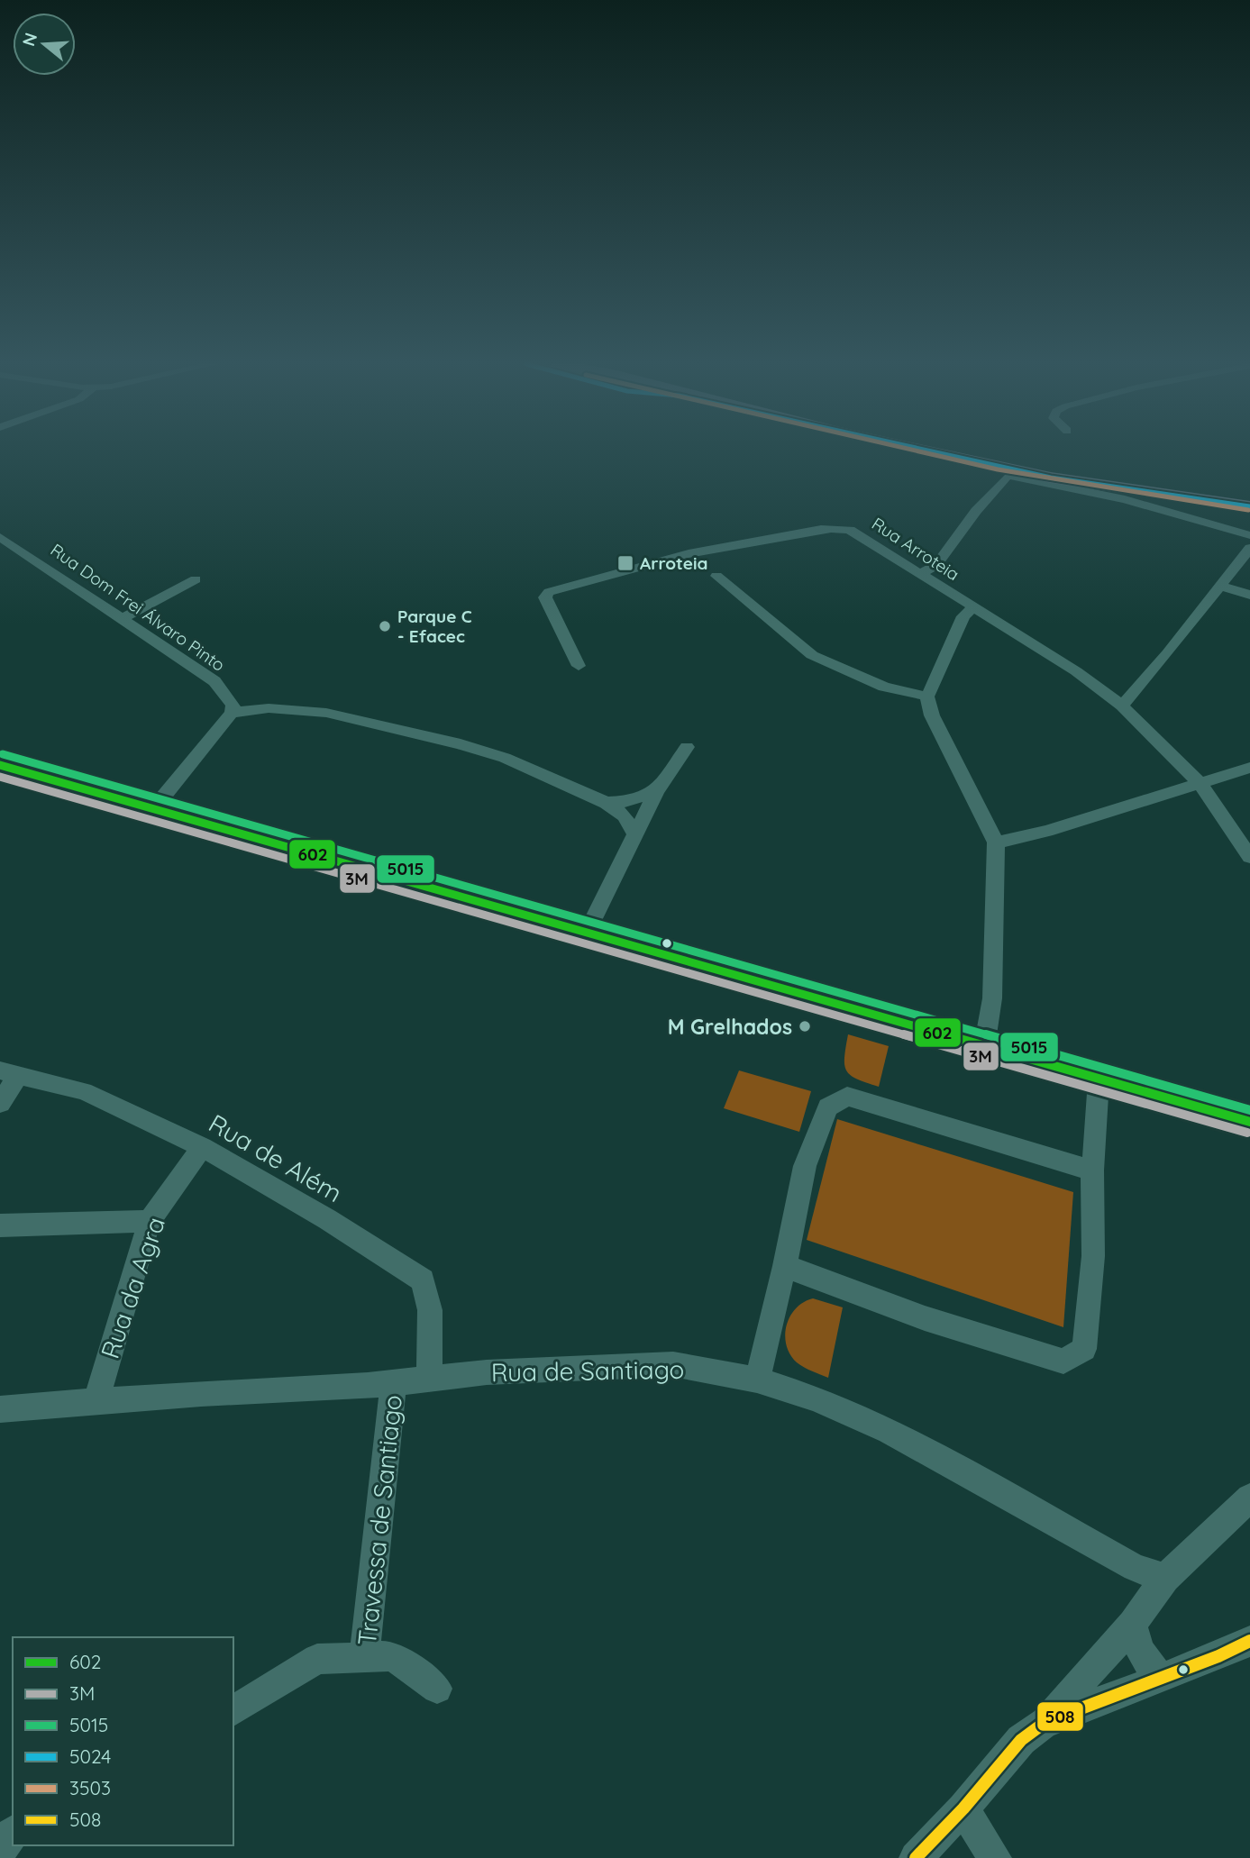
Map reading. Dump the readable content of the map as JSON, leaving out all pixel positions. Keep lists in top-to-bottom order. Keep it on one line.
{"streets":{"street":["Rua Arroteia","Rua Dom Frei Álvaro Pinto","Rua de Além","Rua da Agra","Rua de Santiago","Travessa de Santiago"]},"crossings":[["Rua de Além","Rua da Agra"],["Rua de Além","Rua de Santiago"],["Rua da Agra","Rua de Santiago"],["Rua de Santiago","Travessa de Santiago"]],"places":{"transit":["Arroteia"],"other":["Parque C - Efacec","M Grelhados"]},"lines":["transit line 5024","transit line 3503","transit line 5015","transit line 602","transit line 3M","transit line 508"],"legend":["602","3M","5015","5024","3503","508"],"north":"left"}
